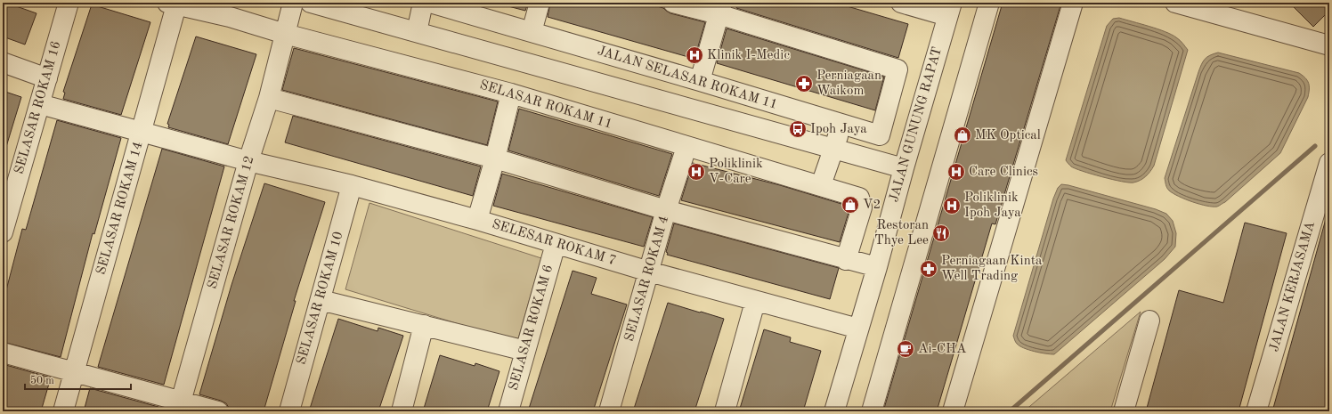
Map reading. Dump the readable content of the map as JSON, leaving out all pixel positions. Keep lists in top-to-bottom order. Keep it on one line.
{"streets":{"street":["JALAN SELASAR ROKAM 11","SELASAR ROKAM 11","SELASAR ROKAM 16","JALAN GUNUNG RAPAT","SELASAR ROKAM 14","SELASAR ROKAM 12","SELESAR ROKAM 7","SELASAR ROKAM 4","JALAN KERJASAMA","SELASAR ROKAM 10","SELASAR ROKAM 6"]},"crossings":[["SELASAR ROKAM 11","SELASAR ROKAM 14"],["SELASAR ROKAM 11","SELASAR ROKAM 12"],["SELASAR ROKAM 11","SELASAR ROKAM 4"],["SELASAR ROKAM 16","SELESAR ROKAM 7"],["JALAN GUNUNG RAPAT","SELESAR ROKAM 7"],["SELASAR ROKAM 14","SELESAR ROKAM 7"],["SELASAR ROKAM 12","SELESAR ROKAM 7"],["SELESAR ROKAM 7","SELASAR ROKAM 4"],["SELESAR ROKAM 7","SELASAR ROKAM 10"],["SELESAR ROKAM 7","SELASAR ROKAM 6"]],"places":{"hospital":["Klinik I-Medic","Poliklinik V-Care","Care Clinics","Poliklinik Ipoh Jaya"],"pharmacy":["Perniagaan Waikom","Perniagaan Kinta Well Trading"],"bus stop":["Ipoh Jaya"],"shop":["MK Optical","V2"],"restaurant":["Restoran Thye Lee"],"cafe":["Ai-CHA"]},"scale_bar":"50 m"}
